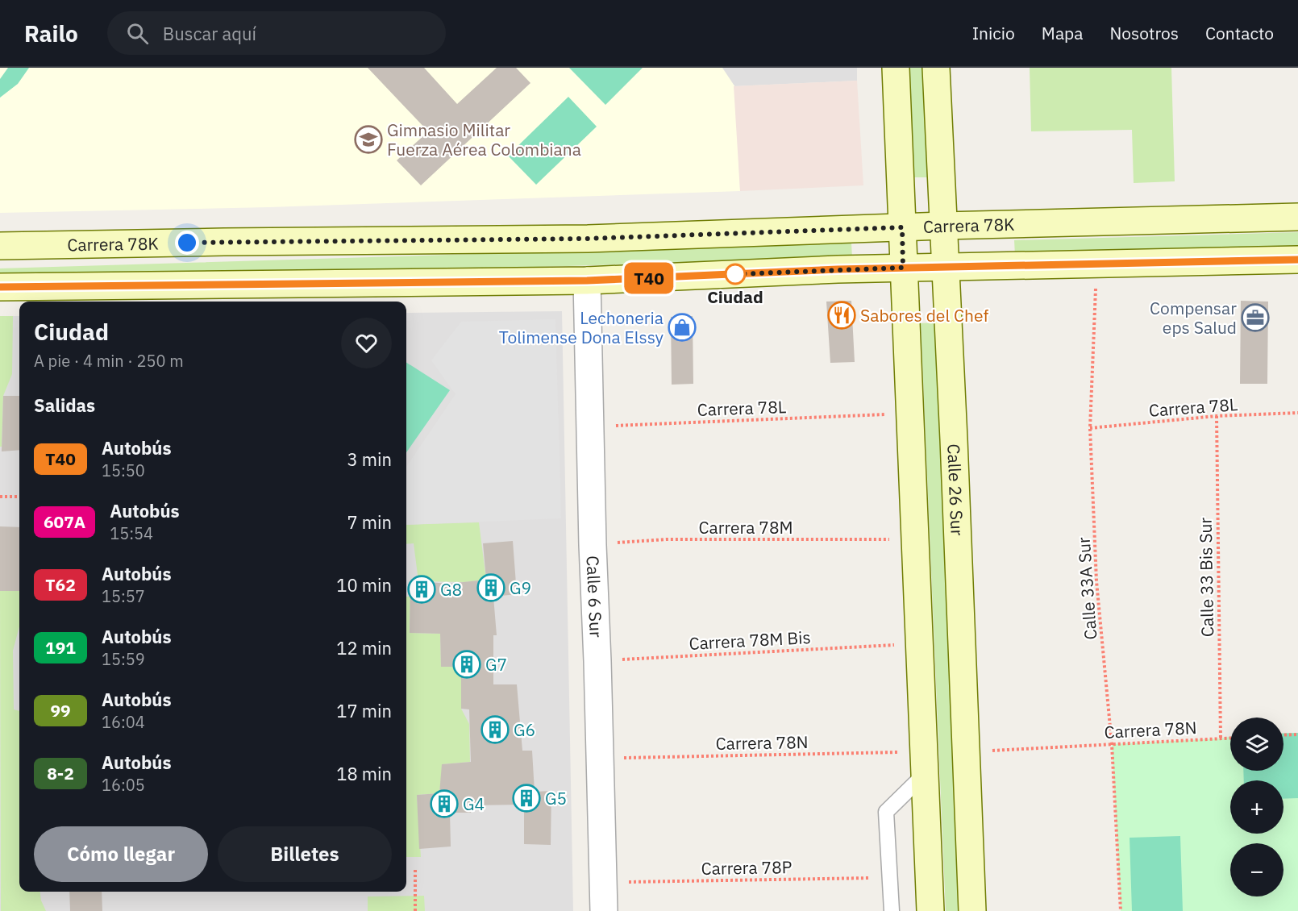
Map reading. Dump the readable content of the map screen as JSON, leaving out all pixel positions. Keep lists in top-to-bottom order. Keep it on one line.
{"streets":{"main road":["Carrera 78K","Calle 26 Sur"],"street":["Calle 6 Sur"],"path":["Carrera 78L","Carrera 78M","Calle 33 Bis Sur","Calle 33A Sur","Carrera 78M Bis","Carrera 78N","Carrera 78P"]},"crossings":[["Carrera 78K","Calle 26 Sur"],["Carrera 78L","Calle 33 Bis Sur"],["Carrera 78L","Calle 33A Sur"],["Carrera 78L","Calle 6 Sur"],["Carrera 78M","Calle 6 Sur"],["Calle 33 Bis Sur","Carrera 78N"],["Calle 33A Sur","Carrera 78N"],["Calle 6 Sur","Carrera 78M Bis"],["Calle 6 Sur","Carrera 78N"],["Calle 6 Sur","Carrera 78P"]],"places":{"school or university":["Gimnasio Militar Fuerza Aérea Colombiana"],"other":["Ciudad"],"restaurant":["Sabores del Chef"],"office":["Compensar eps Salud"],"shop":["Lechoneria Tolimense Dona Elssy"],"building":["G9","G8","G7","G6","G5","G4"]},"lines":["bus line T40"],"page":{"header":"Railo","search":"Buscar aquí","nav":["Inicio","Mapa","Nosotros","Contacto"],"on_map":"T40","heading":[["Ciudad","A pie · 4 min · 250 m"],"Salidas"],"list":[{"mark":"T40","name":"Autobús","note":"15:50","value":"3 min"},{"mark":"607A","name":"Autobús","note":"15:54","value":"7 min"},{"mark":"T62","name":"Autobús","note":"15:57","value":"10 min"},{"mark":"191","name":"Autobús","note":"15:59","value":"12 min"},{"mark":"99","name":"Autobús","note":"16:04","value":"17 min"},{"mark":"8-2","name":"Autobús","note":"16:05","value":"18 min"}],"map_buttons":["+","−"],"buttons":["Cómo llegar","Billetes"]}}
